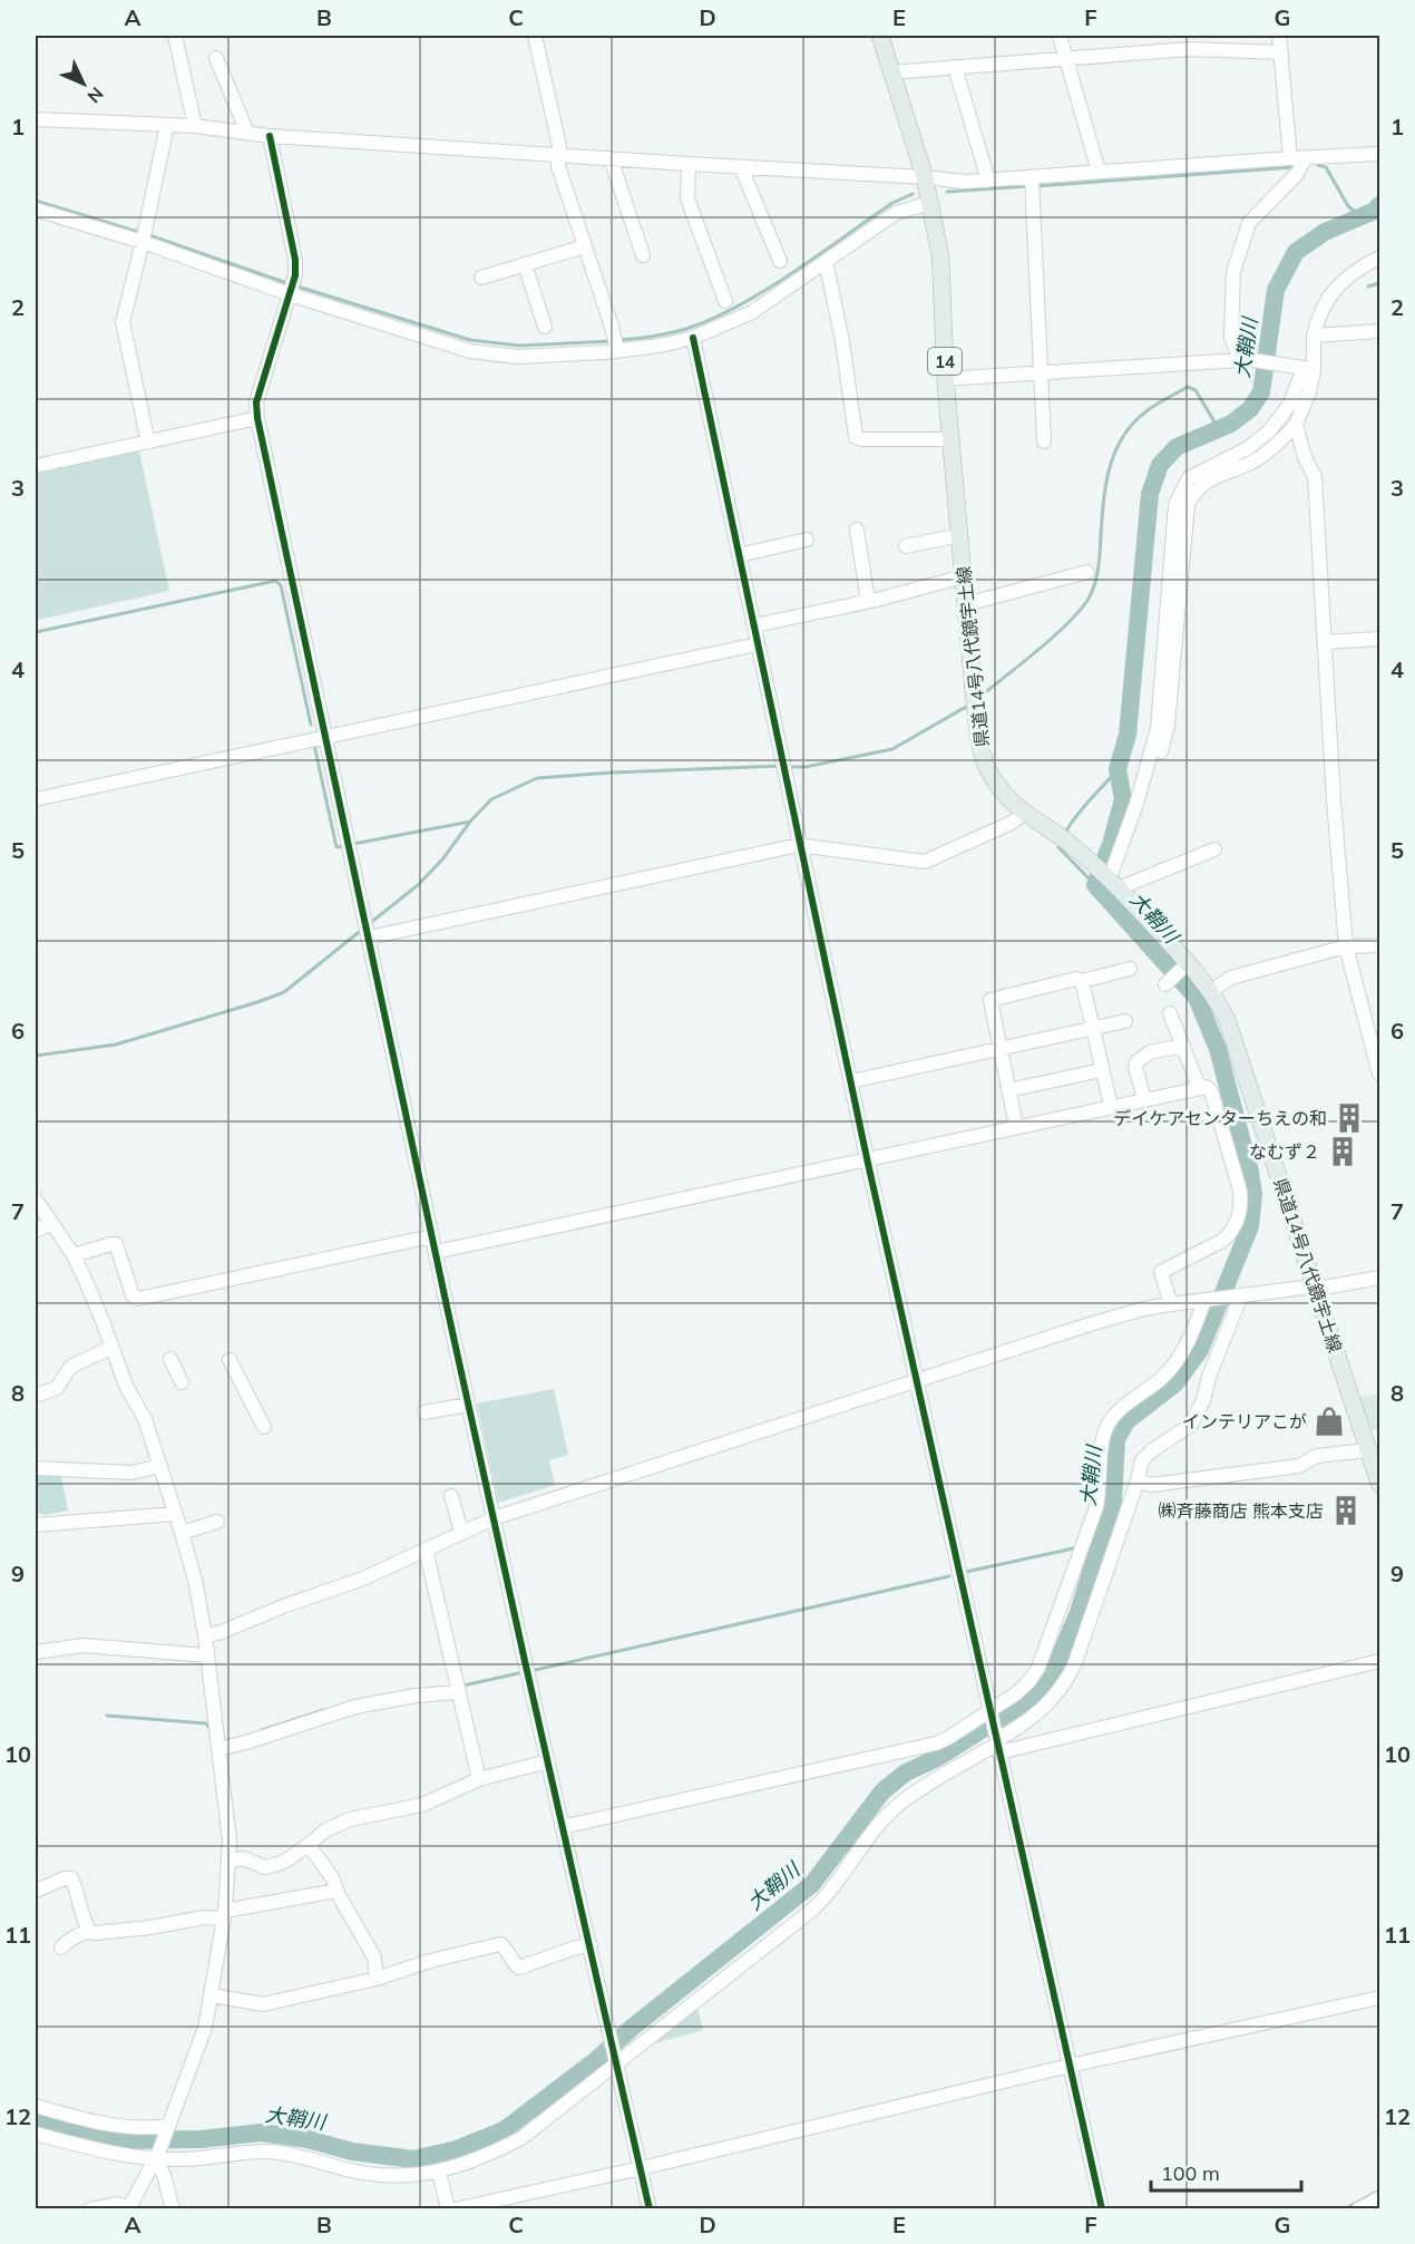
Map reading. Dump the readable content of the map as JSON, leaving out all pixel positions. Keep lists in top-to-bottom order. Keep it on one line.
{"streets":{"main road":["14","県道14号八代鏡宇土線"]},"water":["大鞘川"],"places":{"building":["デイケアセンターちえの和","なむず２","㈱斉藤商店 熊本支店"],"shop":["インテリアこが"]},"scale_bar":"100 m","north":"bottom right","grid":{"columns":["A","B","C","D","E","F","G"],"rows":["1","2","3","4","5","6","7","8","9","10","11","12"]}}
